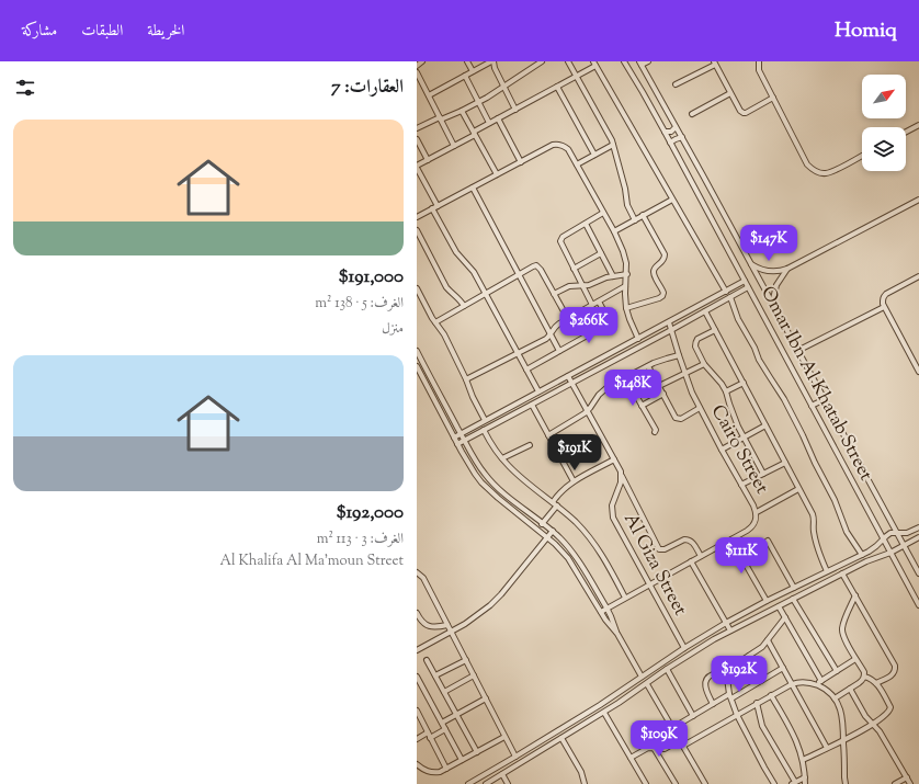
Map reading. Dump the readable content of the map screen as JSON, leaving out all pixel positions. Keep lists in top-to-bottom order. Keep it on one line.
{"streets":{"street":["Omar Ibn Al Khatab Street","Cairo Street","Al Giza Street"]},"crossings":[["Cairo Street","Al Giza Street"]],"north":"top right","page":{"header":"Homiq","nav":["الخريطة","الطبقات","مشاركة"],"heading":"العقارات: 7","list":[{"name":"$191,000","note":"الغرف: 5 · 138 m² · منزل"},{"name":"$192,000","note":"الغرف: 3 · 113 m² · Al Khalifa Al Ma'moun Street"}],"price":["$147K","$266K","$148K","$191K","$111K","$192K","$109K"]}}
